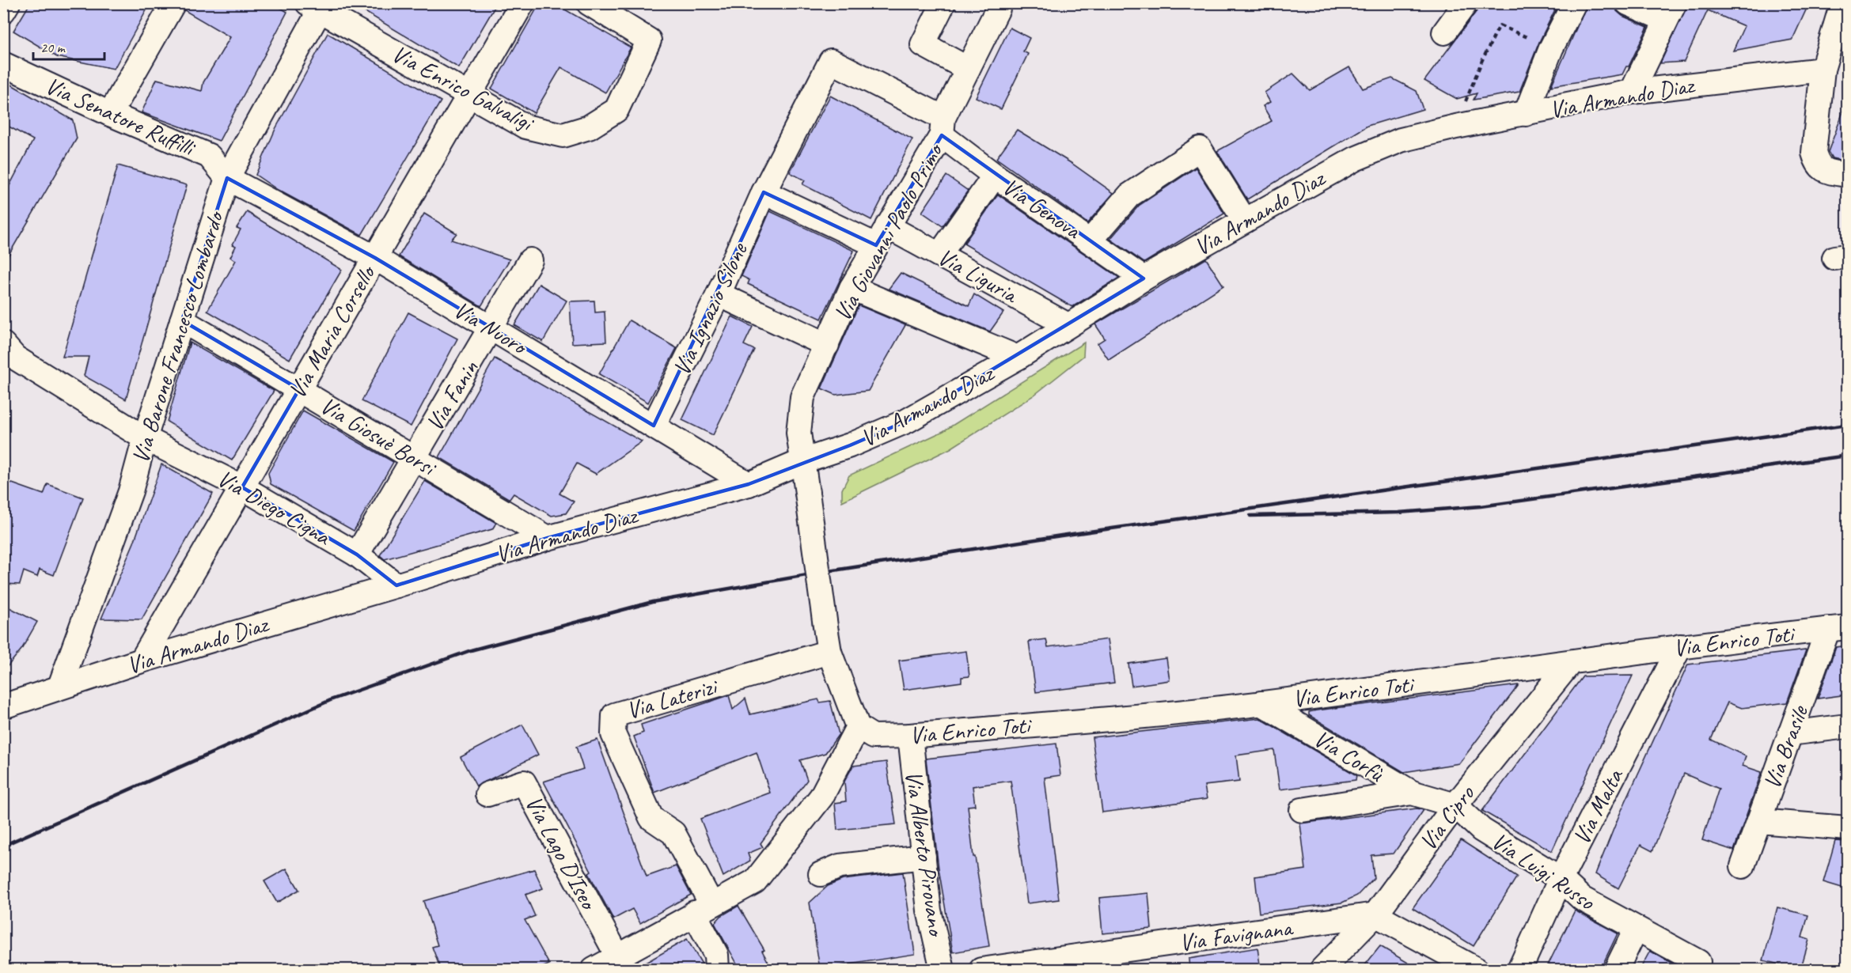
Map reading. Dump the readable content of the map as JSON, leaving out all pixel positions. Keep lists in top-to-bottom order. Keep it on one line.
{"streets":{"street":["Via Enrico Galvaligi","Via Armando Diaz","Via Senatore Ruffilli","Via Genova","Via Giovanni Paolo Primo","Via Liguria","Via Ignazio Silone","Via Nuoro","Via Maria Corsello","Via Barone Francesco Lombardo","Via Fanin","Via Giosuè Borsi","Via Diego Cigna","Via Enrico Toti","Via Laterizi","Via Brasile","Via Corfù","Via Malta","Via Cipro","Via Lago D'Iseo","Via Alberto Pirovano","Via Luigi Russo","Via Favignana"]},"crossings":[["Via Enrico Galvaligi","Via Maria Corsello"],["Via Enrico Galvaligi","Via Barone Francesco Lombardo"],["Via Armando Diaz","Via Genova"],["Via Armando Diaz","Via Giovanni Paolo Primo"],["Via Armando Diaz","Via Liguria"],["Via Armando Diaz","Via Nuoro"],["Via Armando Diaz","Via Maria Corsello"],["Via Armando Diaz","Via Barone Francesco Lombardo"],["Via Armando Diaz","Via Giosuè Borsi"],["Via Armando Diaz","Via Diego Cigna"],["Via Senatore Ruffilli","Via Nuoro"],["Via Senatore Ruffilli","Via Barone Francesco Lombardo"],["Via Genova","Via Giovanni Paolo Primo"],["Via Genova","Via Liguria"],["Via Genova","Via Ignazio Silone"],["Via Giovanni Paolo Primo","Via Liguria"],["Via Giovanni Paolo Primo","Via Laterizi"],["Via Liguria","Via Ignazio Silone"],["Via Ignazio Silone","Via Nuoro"],["Via Nuoro","Via Maria Corsello"],["Via Nuoro","Via Barone Francesco Lombardo"],["Via Nuoro","Via Fanin"],["Via Maria Corsello","Via Giosuè Borsi"],["Via Maria Corsello","Via Diego Cigna"],["Via Barone Francesco Lombardo","Via Giosuè Borsi"],["Via Barone Francesco Lombardo","Via Diego Cigna"],["Via Fanin","Via Giosuè Borsi"],["Via Fanin","Via Diego Cigna"],["Via Enrico Toti","Via Brasile"],["Via Enrico Toti","Via Corfù"],["Via Enrico Toti","Via Malta"],["Via Enrico Toti","Via Cipro"],["Via Enrico Toti","Via Alberto Pirovano"],["Via Malta","Via Luigi Russo"],["Via Cipro","Via Luigi Russo"],["Via Cipro","Via Favignana"]],"scale_bar":"20 m"}
